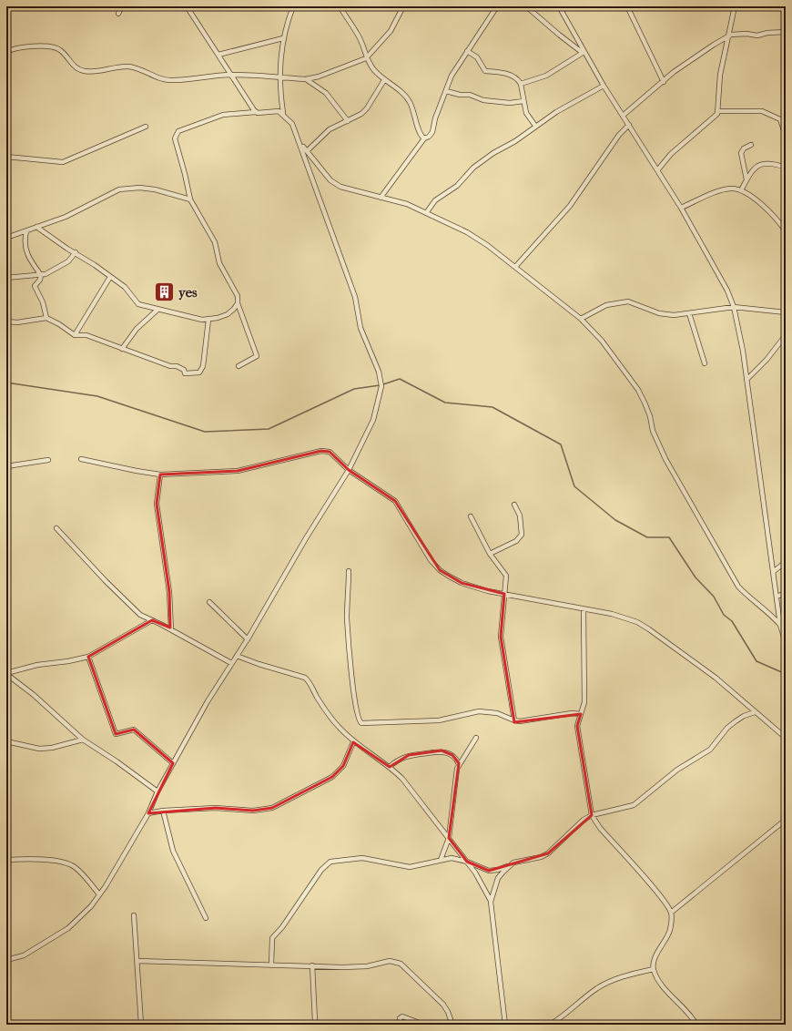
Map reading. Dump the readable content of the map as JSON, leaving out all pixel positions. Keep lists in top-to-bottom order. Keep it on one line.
{"places":{"building":["yes"]}}
